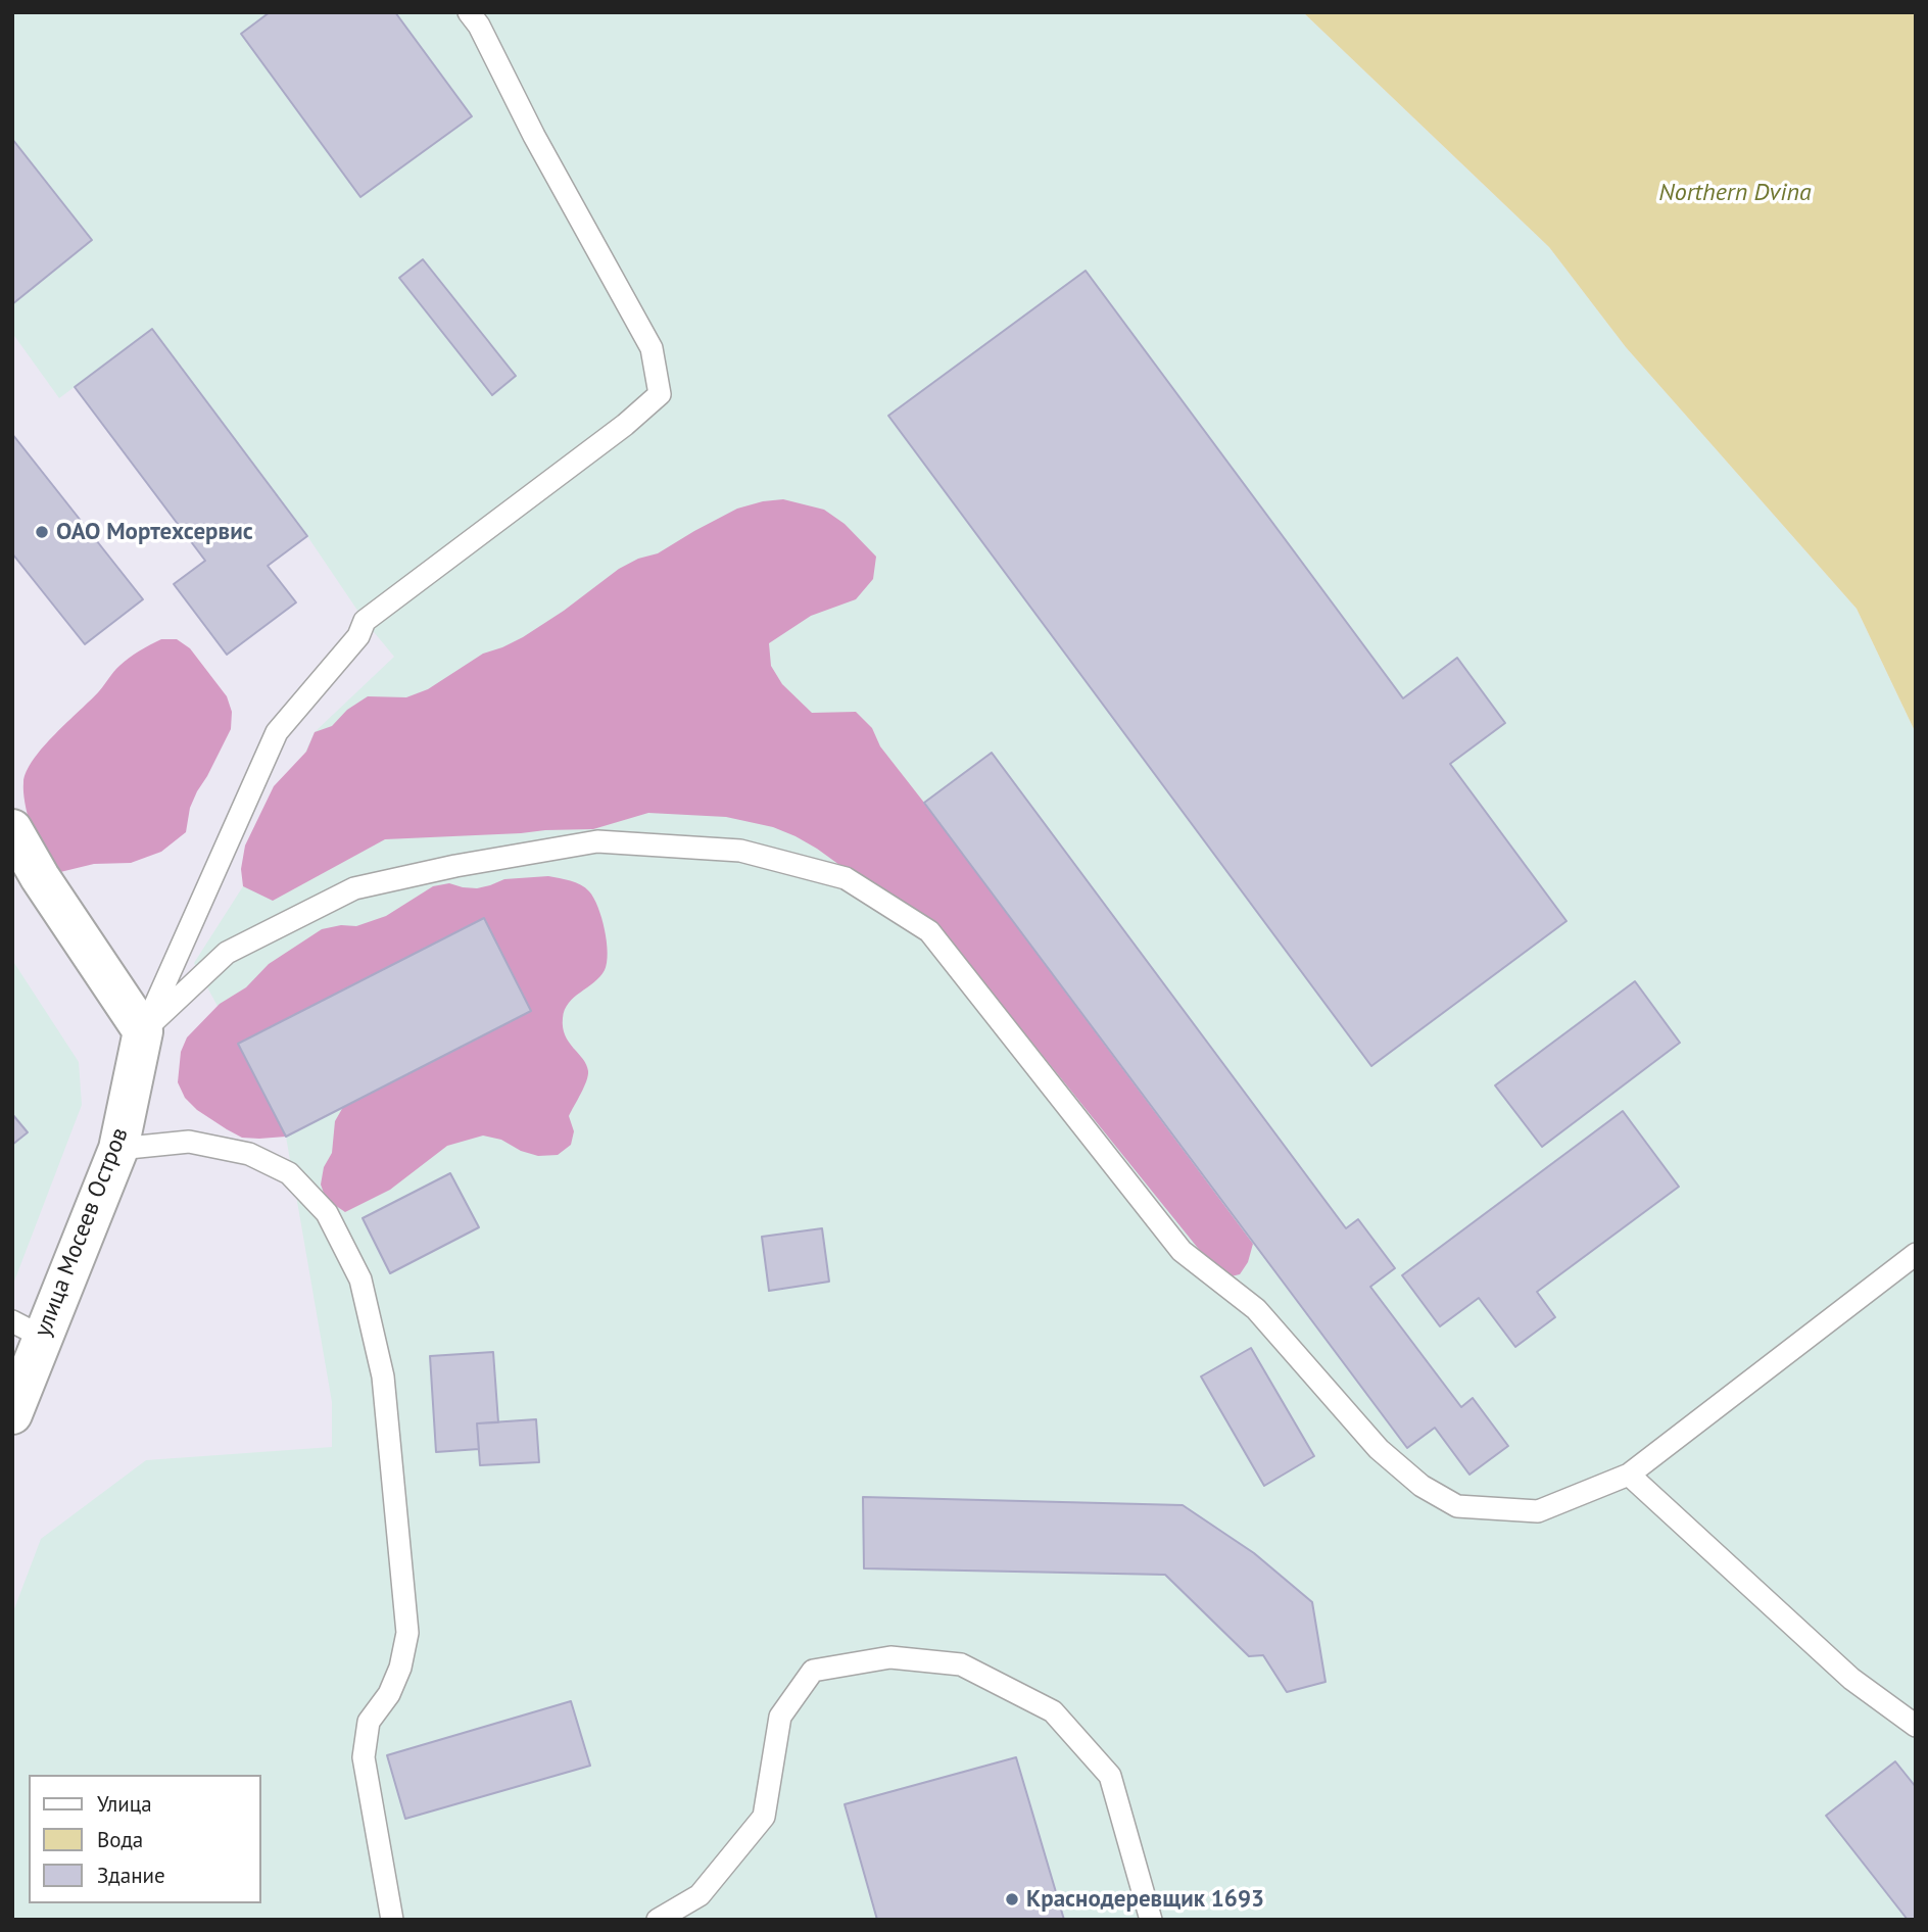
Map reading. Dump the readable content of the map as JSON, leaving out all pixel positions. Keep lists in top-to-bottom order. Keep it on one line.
{"streets":{"street":["улица Мосеев Остров"]},"water":["Northern Dvina"],"places":["ОАО Мортехсервис","Краснодеревщик 1693"],"legend":["Улица","Вода","Здание"]}
